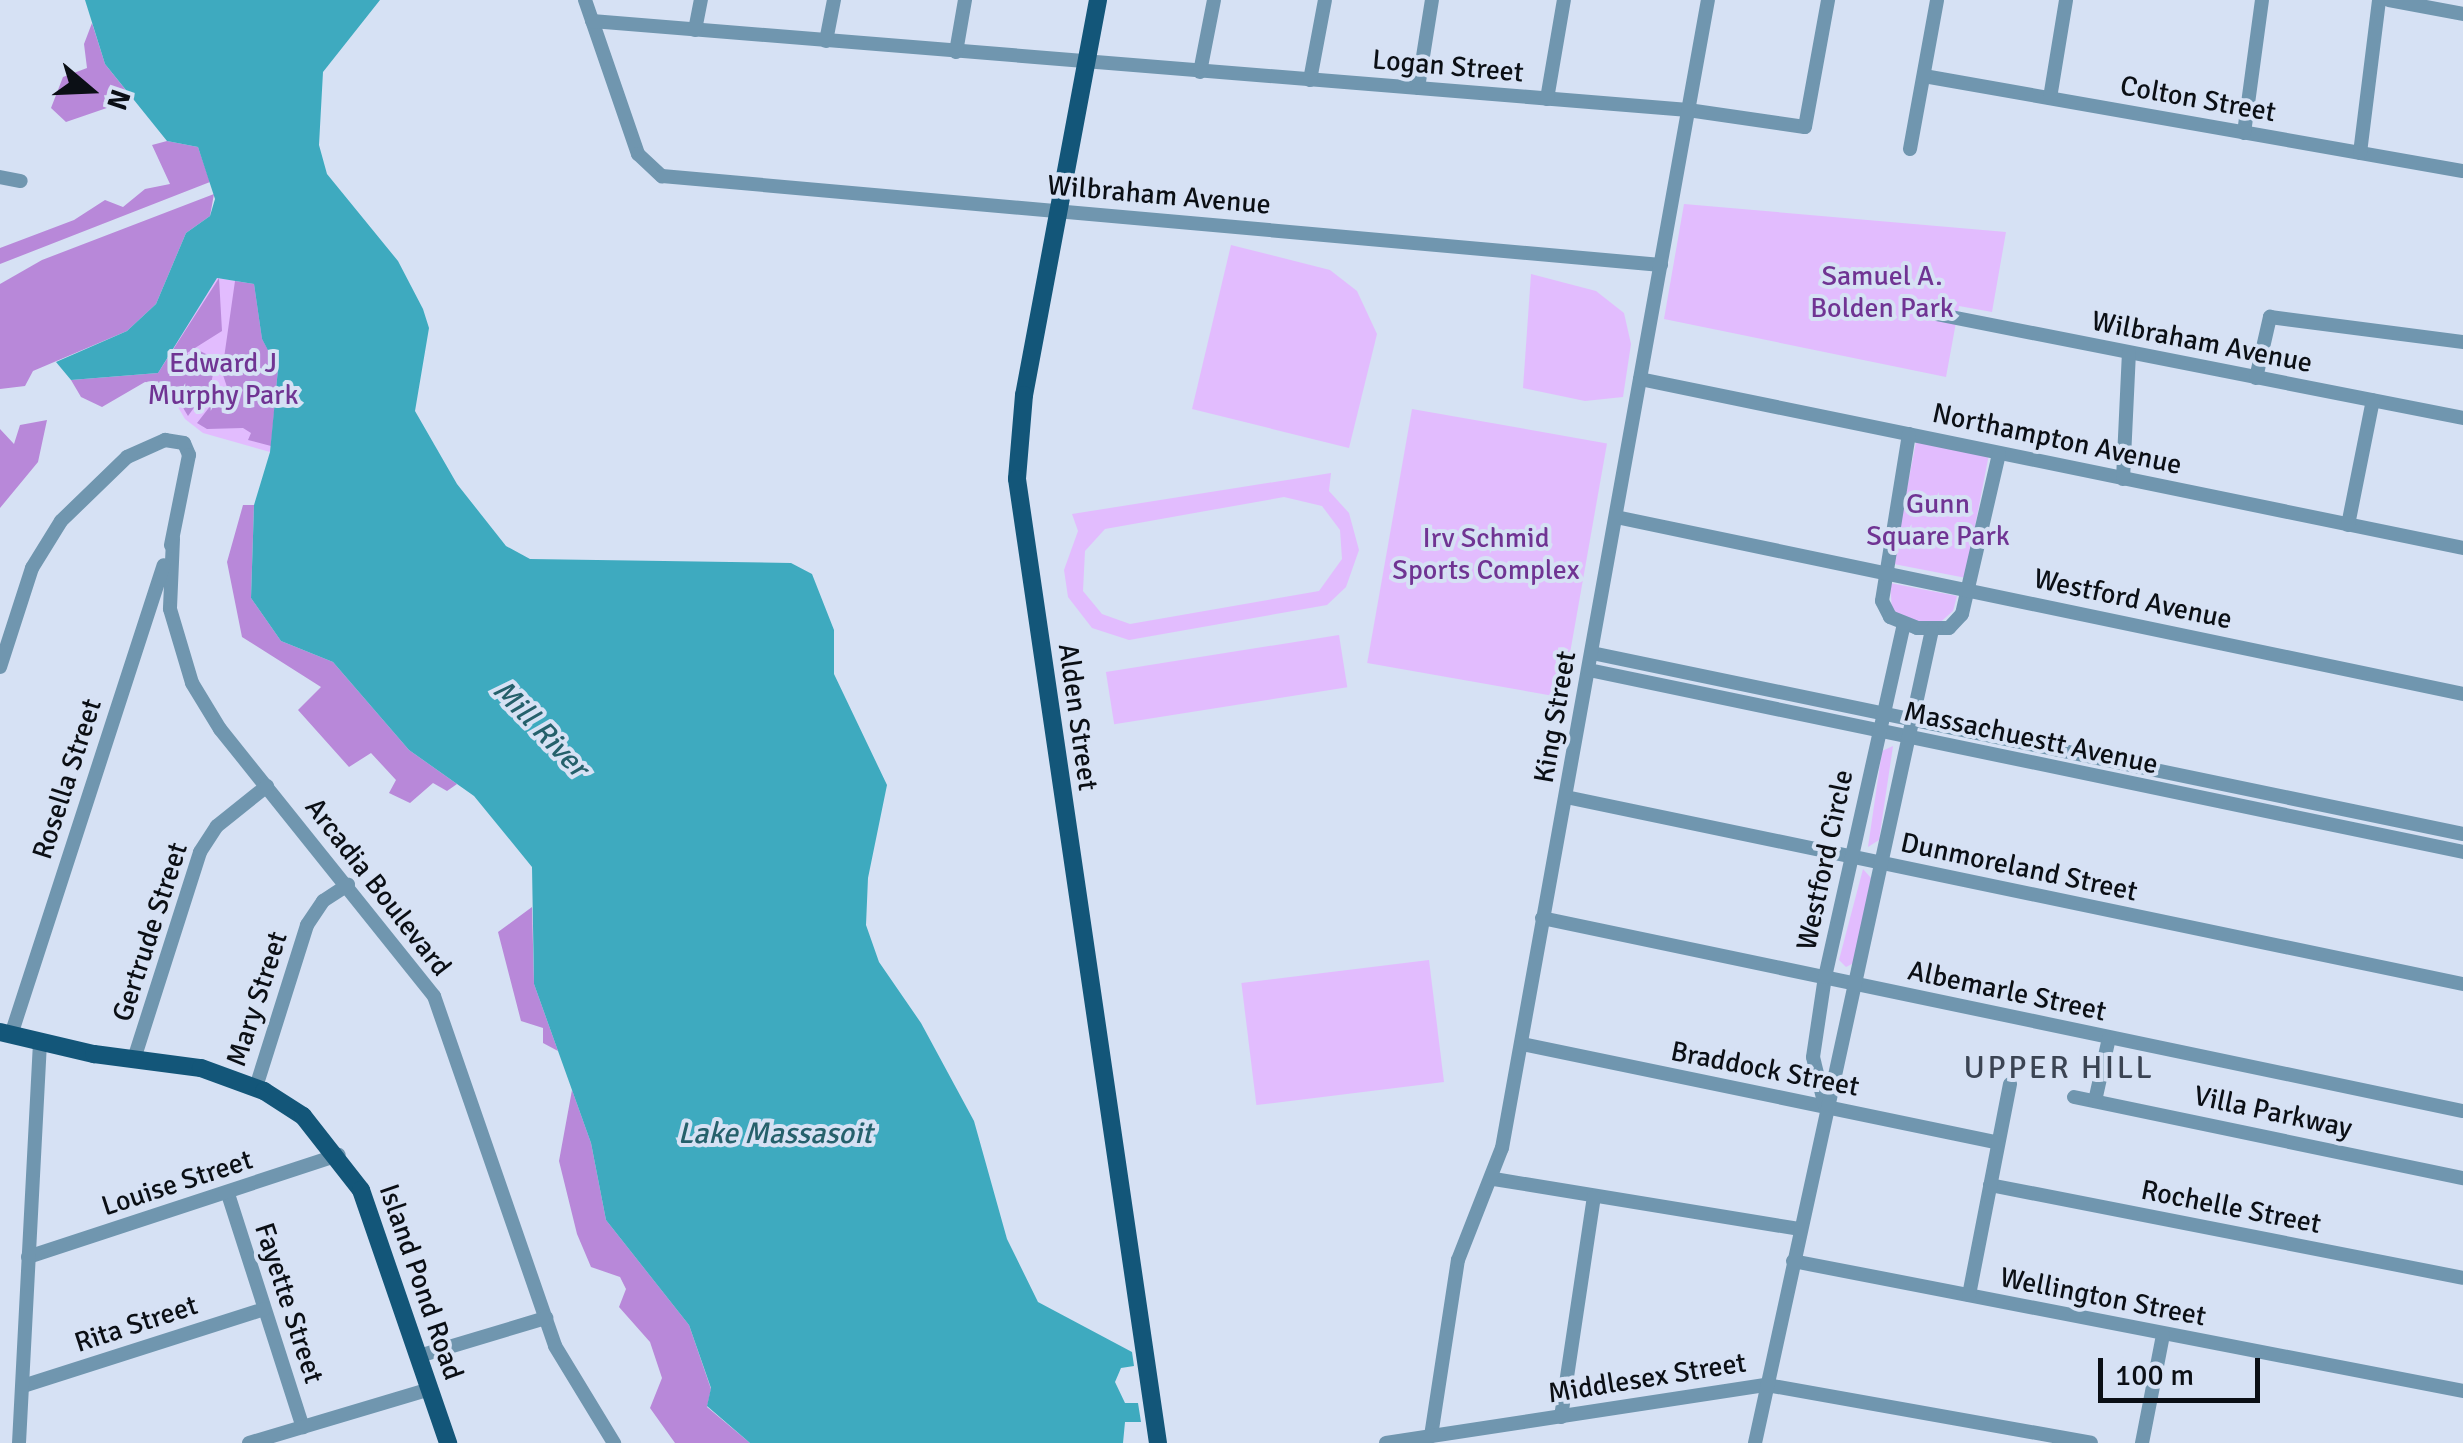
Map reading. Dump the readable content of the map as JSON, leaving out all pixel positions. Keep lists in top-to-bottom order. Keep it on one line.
{"streets":{"main road":["Alden Street","Island Pond Road"],"street":["Logan Street","Colton Street","Wilbraham Avenue","Northampton Avenue","Westford Avenue","King Street","Massachuestt Avenue","Rosella Street","Westford Circle","Dunmoreland Street","Arcadia Boulevard","Gertrude Street","Albemarle Street","Mary Street","Braddock Street","Villa Parkway","Louise Street","Rochelle Street","Wellington Street","Fayette Street","Rita Street","Middlesex Street"]},"crossings":[["Logan Street","Wilbraham Avenue"],["Logan Street","Alden Street"],["Logan Street","King Street"],["Wilbraham Avenue","Alden Street"],["Wilbraham Avenue","King Street"],["Northampton Avenue","King Street"],["Westford Avenue","King Street"],["King Street","Massachuestt Avenue"],["King Street","Dunmoreland Street"],["King Street","Albemarle Street"],["King Street","Braddock Street"],["King Street","Middlesex Street"],["Massachuestt Avenue","Westford Circle"],["Rosella Street","Arcadia Boulevard"],["Rosella Street","Island Pond Road"],["Westford Circle","Dunmoreland Street"],["Westford Circle","Albemarle Street"],["Westford Circle","Braddock Street"],["Westford Circle","Wellington Street"],["Westford Circle","Middlesex Street"],["Arcadia Boulevard","Gertrude Street"],["Arcadia Boulevard","Mary Street"],["Gertrude Street","Island Pond Road"],["Mary Street","Island Pond Road"],["Louise Street","Island Pond Road"],["Louise Street","Fayette Street"],["Fayette Street","Rita Street"]],"districts":["UPPER HILL"],"water":["Mill River","Lake Massasoit"],"parks":["Samuel A. Bolden Park","Edward J Murphy Park","Gunn Square Park","Irv Schmid Sports Complex"],"scale_bar":"100 m","north":"right"}
